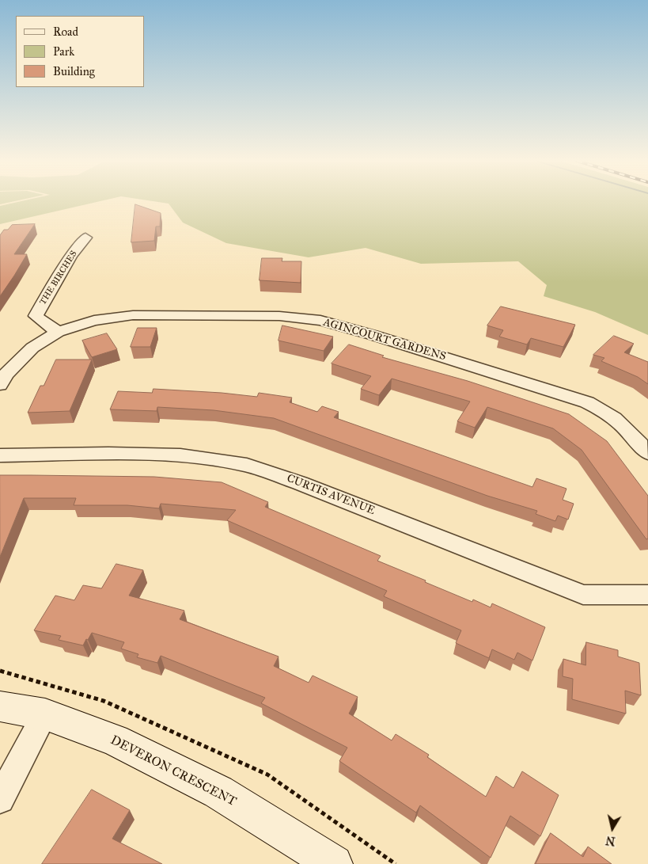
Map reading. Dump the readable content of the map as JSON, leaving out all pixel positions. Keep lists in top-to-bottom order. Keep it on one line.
{"streets":{"street":["THE BIRCHES","AGINCOURT GARDENS","CURTIS AVENUE","DEVERON CRESCENT"]},"crossings":[["THE BIRCHES","AGINCOURT GARDENS"]],"legend":["Road","Park","Building"],"north":"bottom"}
